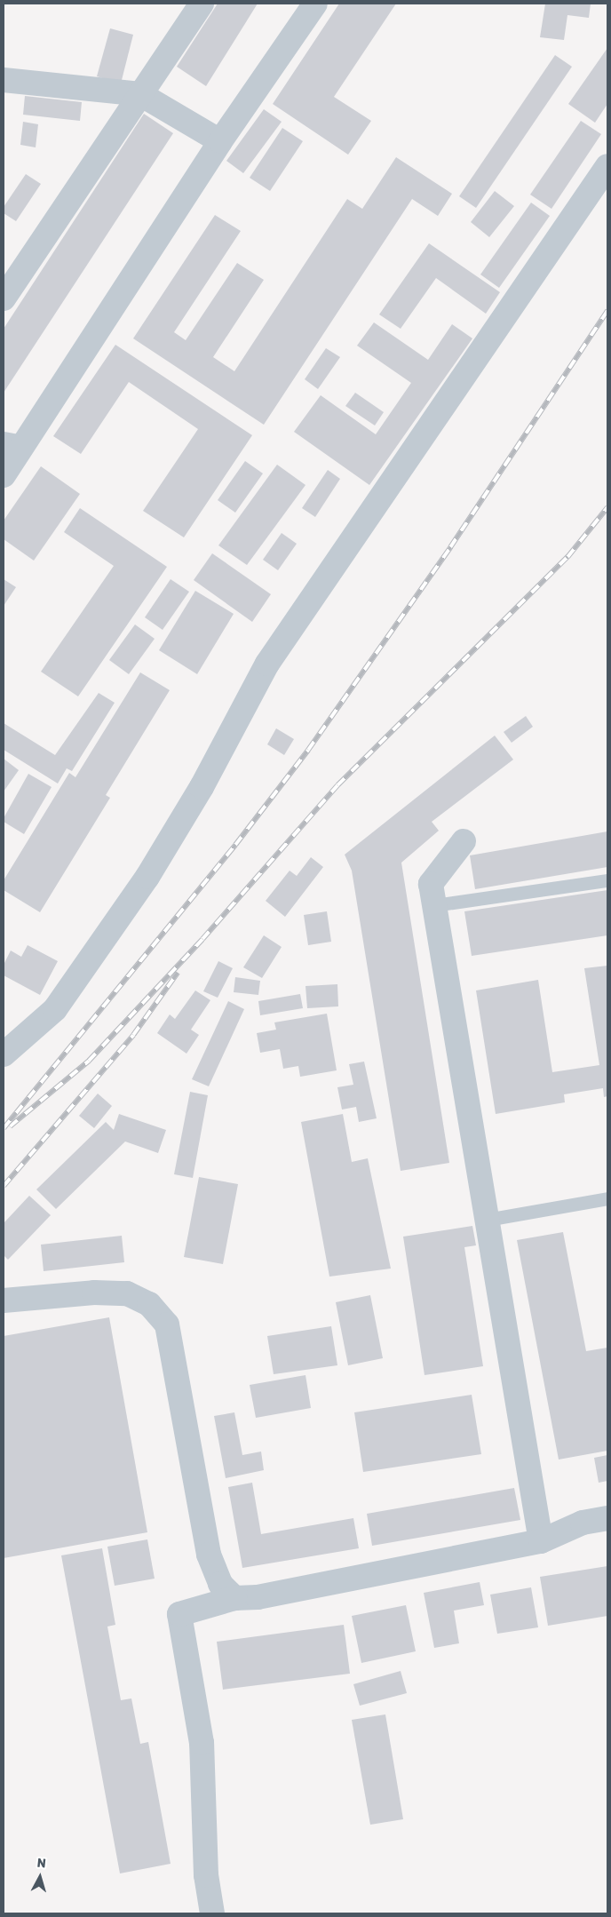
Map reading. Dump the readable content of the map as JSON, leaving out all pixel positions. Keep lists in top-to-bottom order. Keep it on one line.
{"north":"top"}
